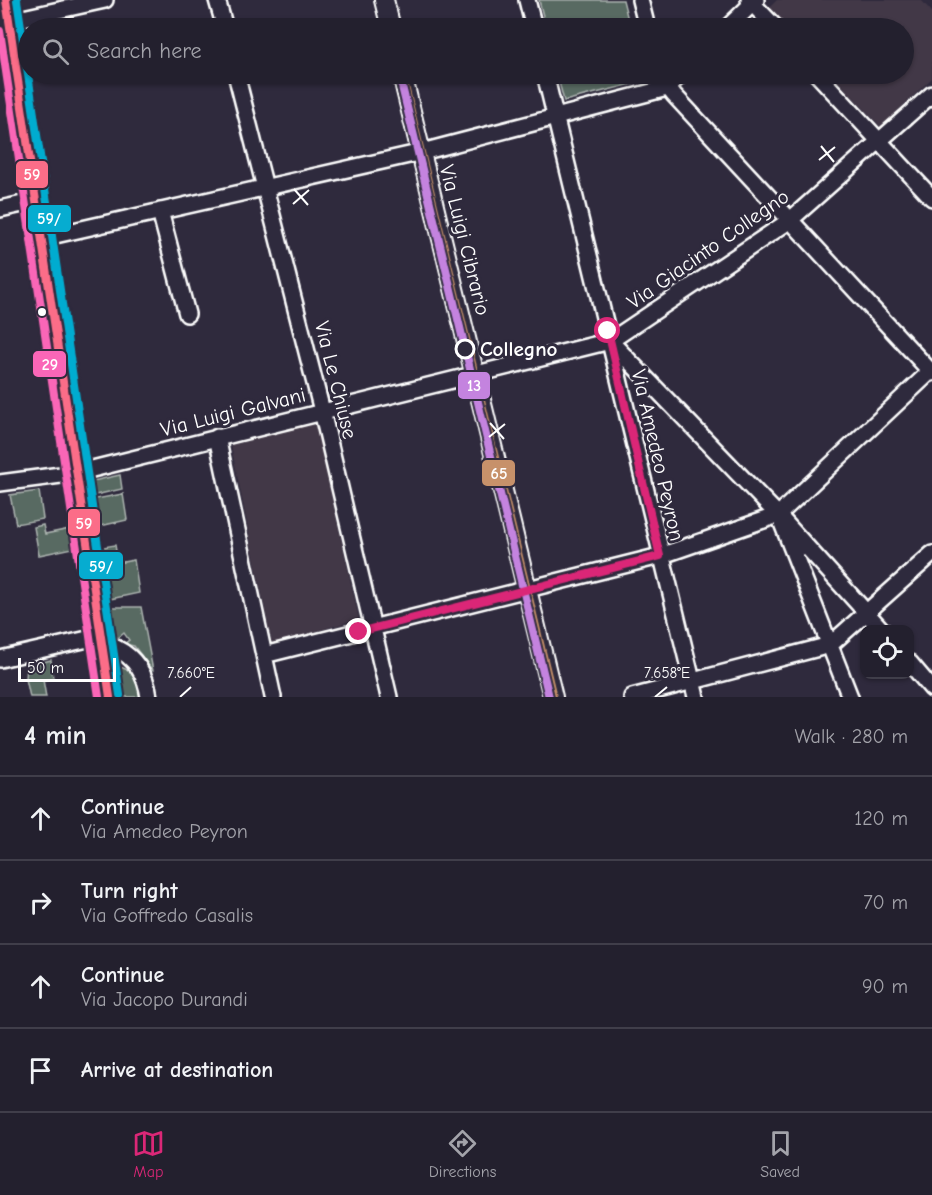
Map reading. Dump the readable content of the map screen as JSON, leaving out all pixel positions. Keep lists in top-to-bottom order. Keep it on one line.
{"streets":{"street":["Via Luigi Cibrario","Via Giacinto Collegno","Via Le Chiuse","Via Luigi Galvani","Via Amedeo Peyron"]},"crossings":[["Via Luigi Cibrario","Via Giacinto Collegno"],["Via Luigi Cibrario","Via Luigi Galvani"],["Via Giacinto Collegno","Via Luigi Galvani"],["Via Giacinto Collegno","Via Amedeo Peyron"],["Via Le Chiuse","Via Luigi Galvani"]],"places":["Collegno"],"lines":["transit line 59","transit line 59/","transit line 29","transit line 13","transit line 65"],"scale_bar":"50 m","page":{"search":"Search here","scale":"50 m","heading":["4 min","Walk · 280 m"],"list":[["Continue","Via Amedeo Peyron","120 m"],["Turn right","Via Goffredo Casalis","70 m"],["Continue","Via Jacopo Durandi","90 m"],"Arrive at destination"],"nav":["Map","Directions","Saved"]},"coordinates":["7.660°E","7.658°E"]}
